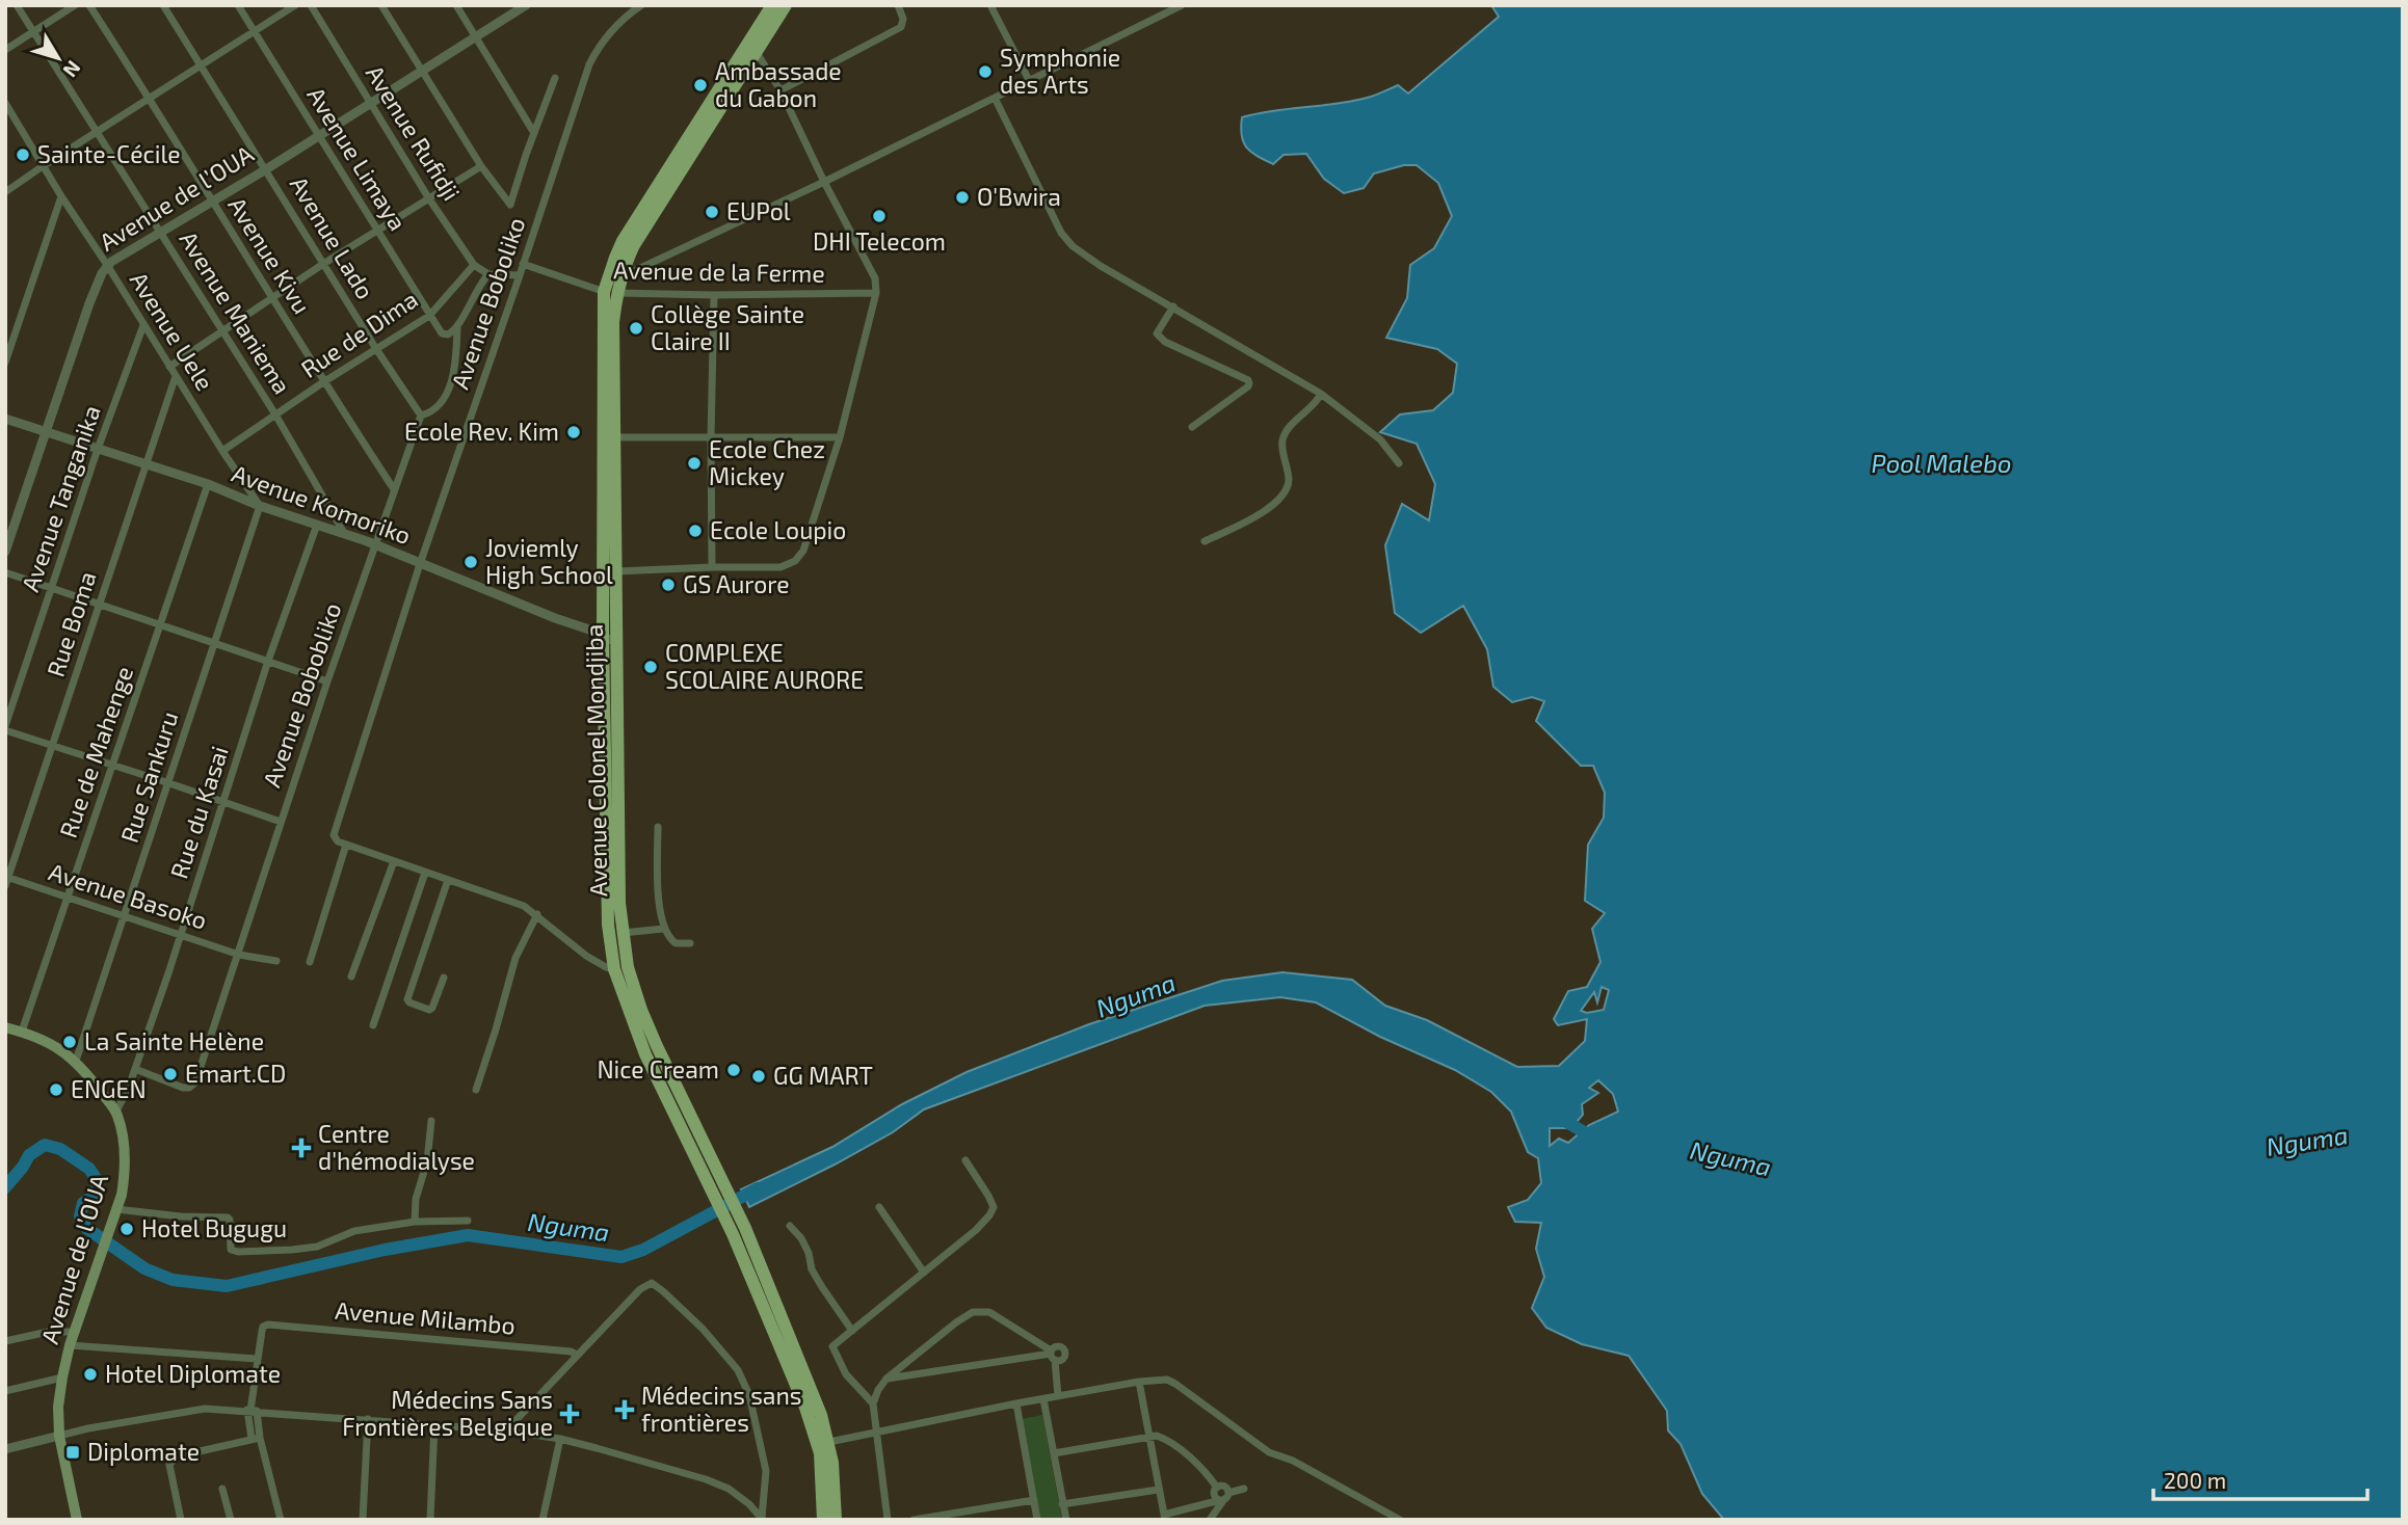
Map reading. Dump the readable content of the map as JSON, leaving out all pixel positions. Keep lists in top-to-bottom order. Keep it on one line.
{"streets":{"main road":["Avenue de l’OUA","Avenue Colonel Mondjiba"],"street":["Avenue Rufidji","Avenue Limaya","Avenue Lado","Avenue Kivu","Avenue de la Ferme","Avenue Boboliko","Avenue Maniema","Avenue Uele","Rue de Dima","Avenue Tanganika","Avenue Komoriko","Rue Boma","Avenue Bobobliko","Rue de Mahenge","Rue Sankuru","Rue du Kasai","Avenue Basoko","Avenue Milambo"]},"crossings":[["Avenue Rufidji","Avenue de l’OUA"],["Avenue Rufidji","Rue de Dima"],["Avenue Rufidji","Avenue Bobobliko"],["Avenue Limaya","Avenue de l’OUA"],["Avenue Limaya","Rue de Dima"],["Avenue Limaya","Avenue Bobobliko"],["Avenue de l’OUA","Avenue Lado"],["Avenue de l’OUA","Avenue Kivu"],["Avenue de l’OUA","Avenue Maniema"],["Avenue de l’OUA","Avenue Uele"],["Avenue de l’OUA","Avenue Komoriko"],["Avenue de l’OUA","Rue de Mahenge"],["Avenue de l’OUA","Rue Sankuru"],["Avenue de l’OUA","Rue du Kasai"],["Avenue Lado","Rue de Dima"],["Avenue Lado","Avenue Bobobliko"],["Avenue Kivu","Rue de Dima"],["Avenue Kivu","Avenue Bobobliko"],["Avenue de la Ferme","Avenue Boboliko"],["Avenue de la Ferme","Avenue Colonel Mondjiba"],["Avenue Boboliko","Avenue Komoriko"],["Avenue Maniema","Rue de Dima"],["Avenue Maniema","Avenue Komoriko"],["Avenue Uele","Rue de Dima"],["Avenue Uele","Avenue Tanganika"],["Avenue Uele","Avenue Komoriko"],["Avenue Uele","Rue Boma"],["Avenue Uele","Rue Sankuru"],["Avenue Tanganika","Avenue Komoriko"],["Avenue Komoriko","Rue Boma"],["Avenue Komoriko","Avenue Bobobliko"],["Avenue Komoriko","Rue de Mahenge"],["Avenue Komoriko","Avenue Colonel Mondjiba"],["Avenue Komoriko","Rue Sankuru"],["Avenue Komoriko","Rue du Kasai"],["Rue Boma","Avenue Basoko"],["Avenue Bobobliko","Rue du Kasai"],["Avenue Bobobliko","Avenue Basoko"],["Rue de Mahenge","Avenue Basoko"],["Rue Sankuru","Avenue Basoko"],["Rue du Kasai","Avenue Basoko"]],"water":["Pool Malebo","Nguma"],"places":{"other":["Symphonie des Arts","Ambassade du Gabon","Sainte-Cécile","O'Bwira","EUPol","DHI Telecom","Collège Sainte Claire II","Ecole Rev. Kim","Ecole Chez Mickey","Ecole Loupio","Joviemly High School","GS Aurore","COMPLEXE SCOLAIRE AURORE","La Sainte Helène","Nice Cream","Emart.CD","GG MART","ENGEN","Hotel Bugugu","Hotel Diplomate"],"health":["Centre d'hémodialyse","Médecins sans frontières","Médecins Sans Frontières Belgique"],"transit":["Diplomate"]},"scale_bar":"200 m","north":"bottom right"}
